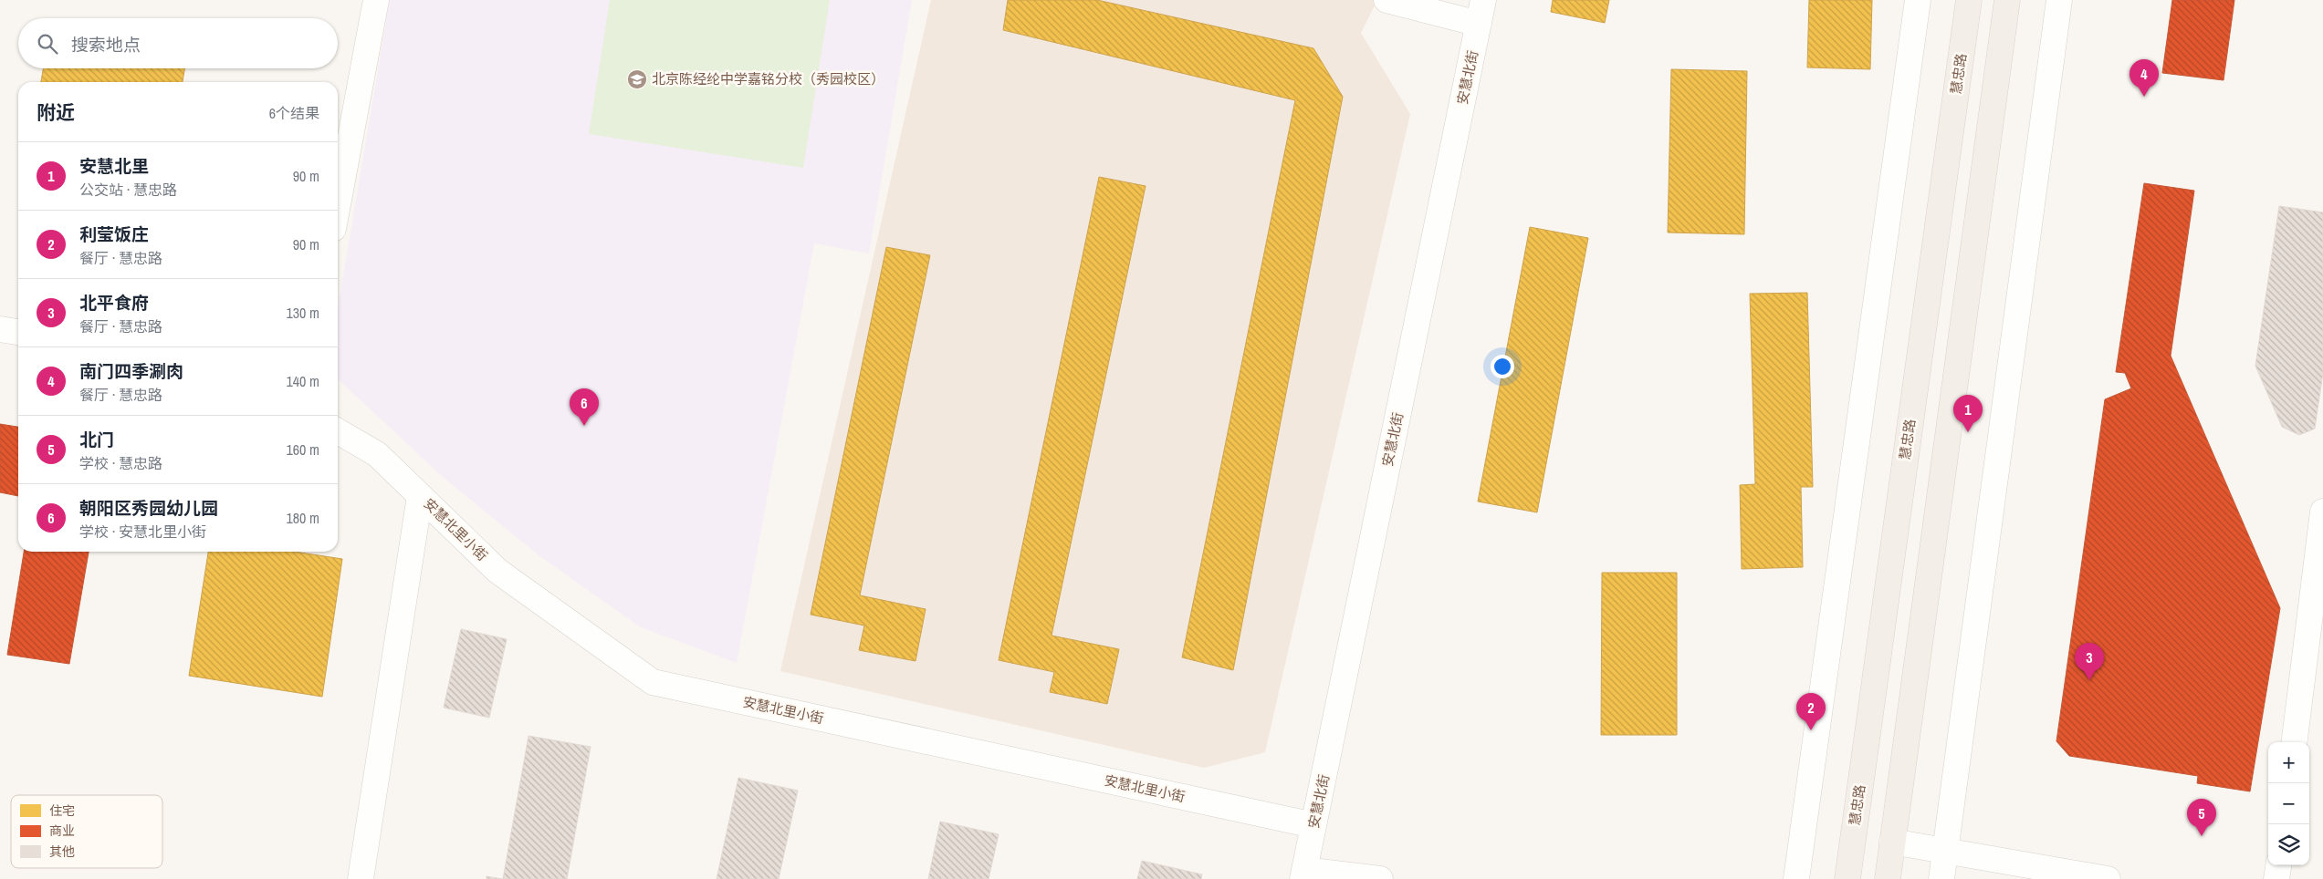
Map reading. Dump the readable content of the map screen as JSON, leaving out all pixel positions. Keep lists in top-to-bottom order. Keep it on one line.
{"streets":{"main road":["慧忠路"],"street":["安慧北街","安慧北里小街"]},"crossings":[["安慧北街","安慧北里小街"]],"places":{"school or university":["北京陈经纶中学嘉铭分校（秀园校区）"]},"legend":["住宅","商业","其他"],"page":{"search":"搜索地点","pins":["4","6","1","3","2","5"],"heading":["附近","6个结果"],"list":[{"mark":"1","name":"安慧北里","note":"公交站 · 慧忠路","value":"90 m"},{"mark":"2","name":"利莹饭庄","note":"餐厅 · 慧忠路","value":"90 m"},{"mark":"3","name":"北平食府","note":"餐厅 · 慧忠路","value":"130 m"},{"mark":"4","name":"南门四季涮肉","note":"餐厅 · 慧忠路","value":"140 m"},{"mark":"5","name":"北门","note":"学校 · 慧忠路","value":"160 m"},{"mark":"6","name":"朝阳区秀园幼儿园","note":"学校 · 安慧北里小街","value":"180 m"}],"map_buttons":["+","−"]}}
